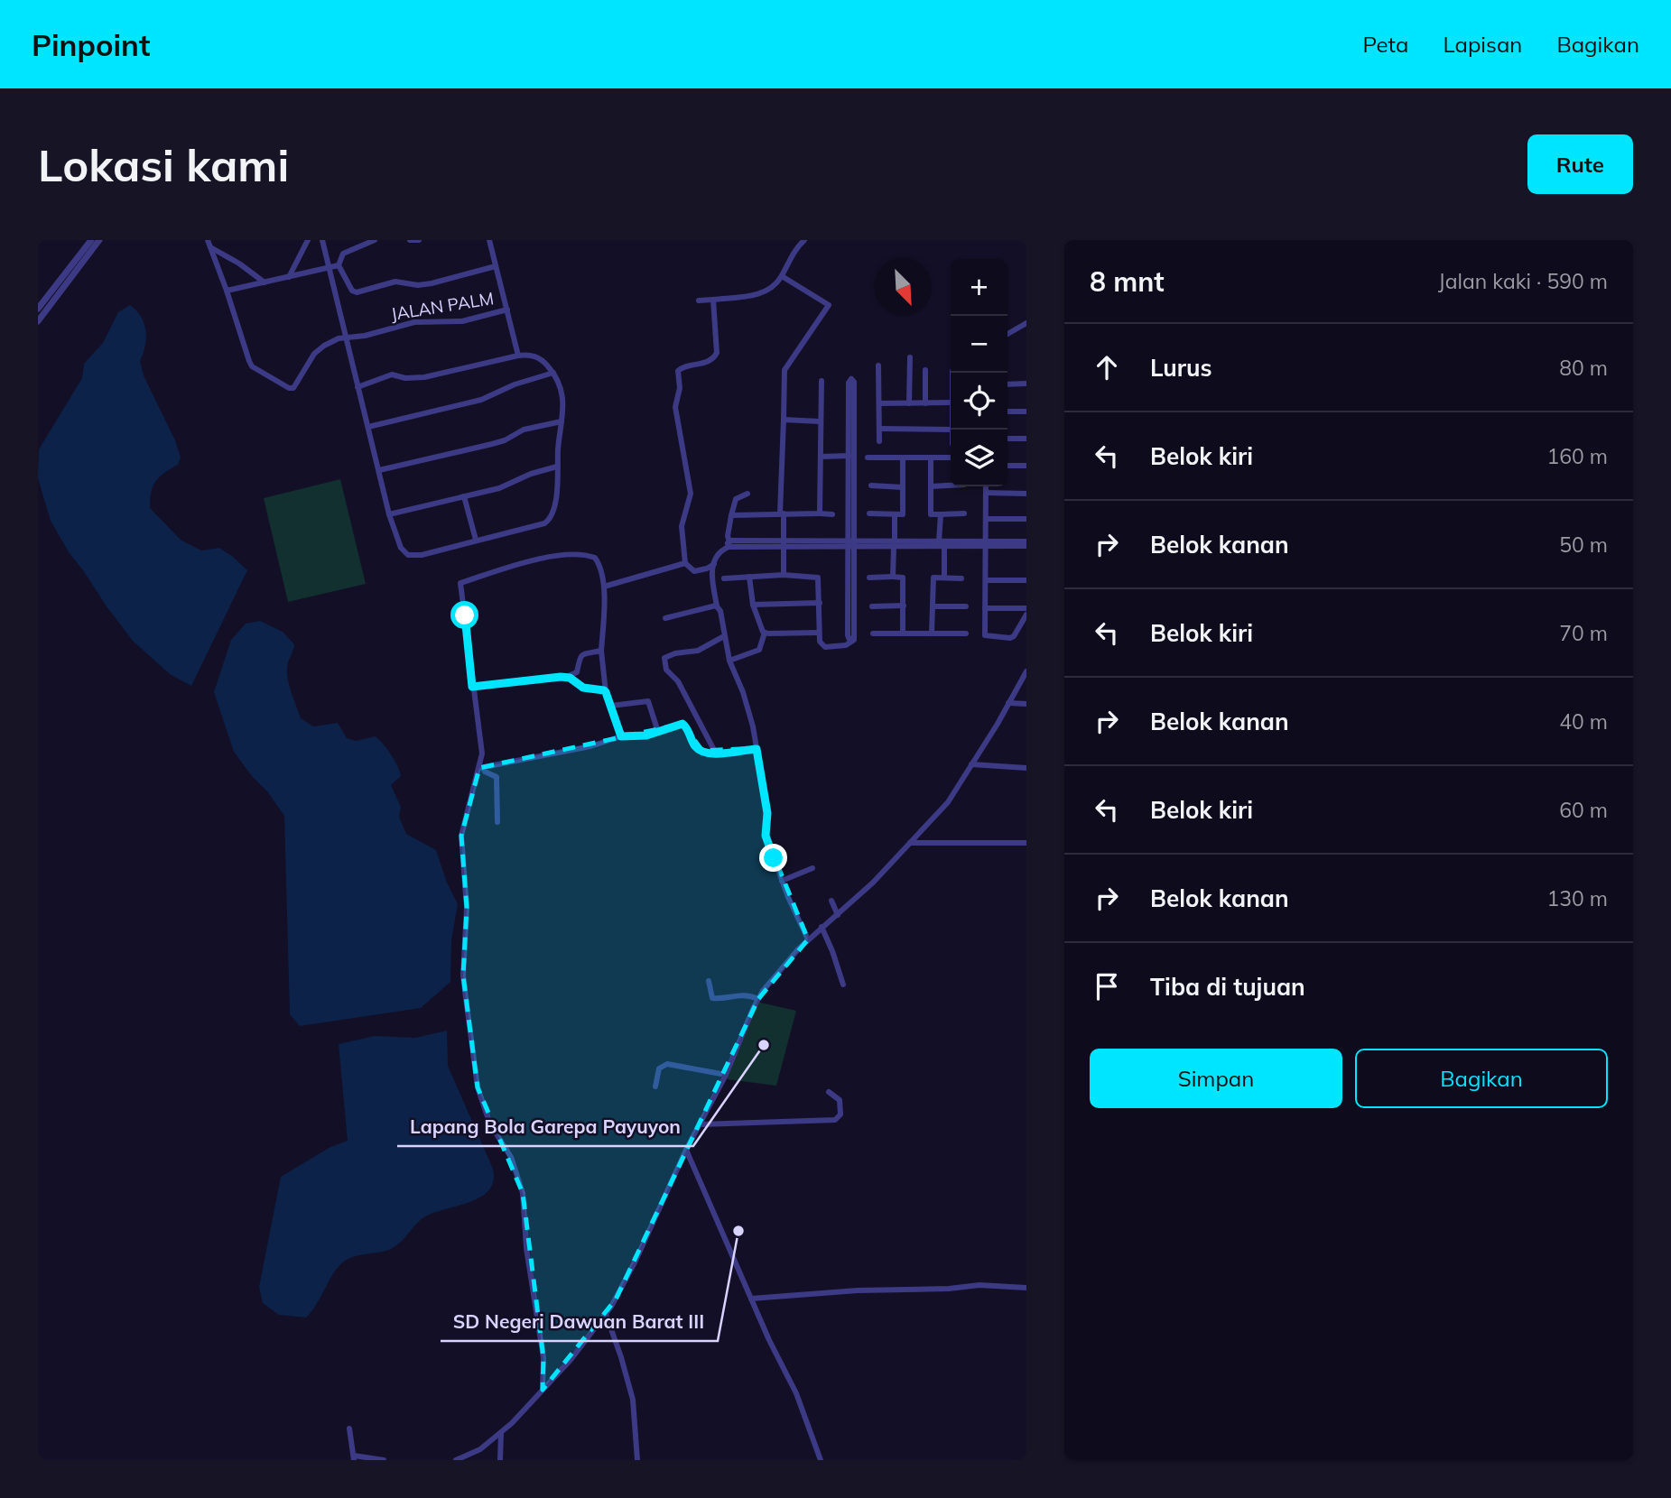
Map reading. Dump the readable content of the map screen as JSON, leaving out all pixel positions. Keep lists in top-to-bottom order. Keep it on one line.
{"streets":{"street":["JALAN PALM"]},"places":["Lapang Bola Garepa Payuyon","SD Negeri Dawuan Barat III"],"north":"bottom right","page":{"header":"Pinpoint","nav":["Peta","Lapisan","Bagikan"],"buttons":["Rute",["Simpan","Bagikan"]],"title":"Lokasi kami","heading":["8 mnt","Jalan kaki · 590 m"],"map_buttons":["+","−"],"list":[["Lurus","80 m"],["Belok kiri","160 m"],["Belok kanan","50 m"],["Belok kiri","70 m"],["Belok kanan","40 m"],["Belok kiri","60 m"],["Belok kanan","130 m"],"Tiba di tujuan"]}}
